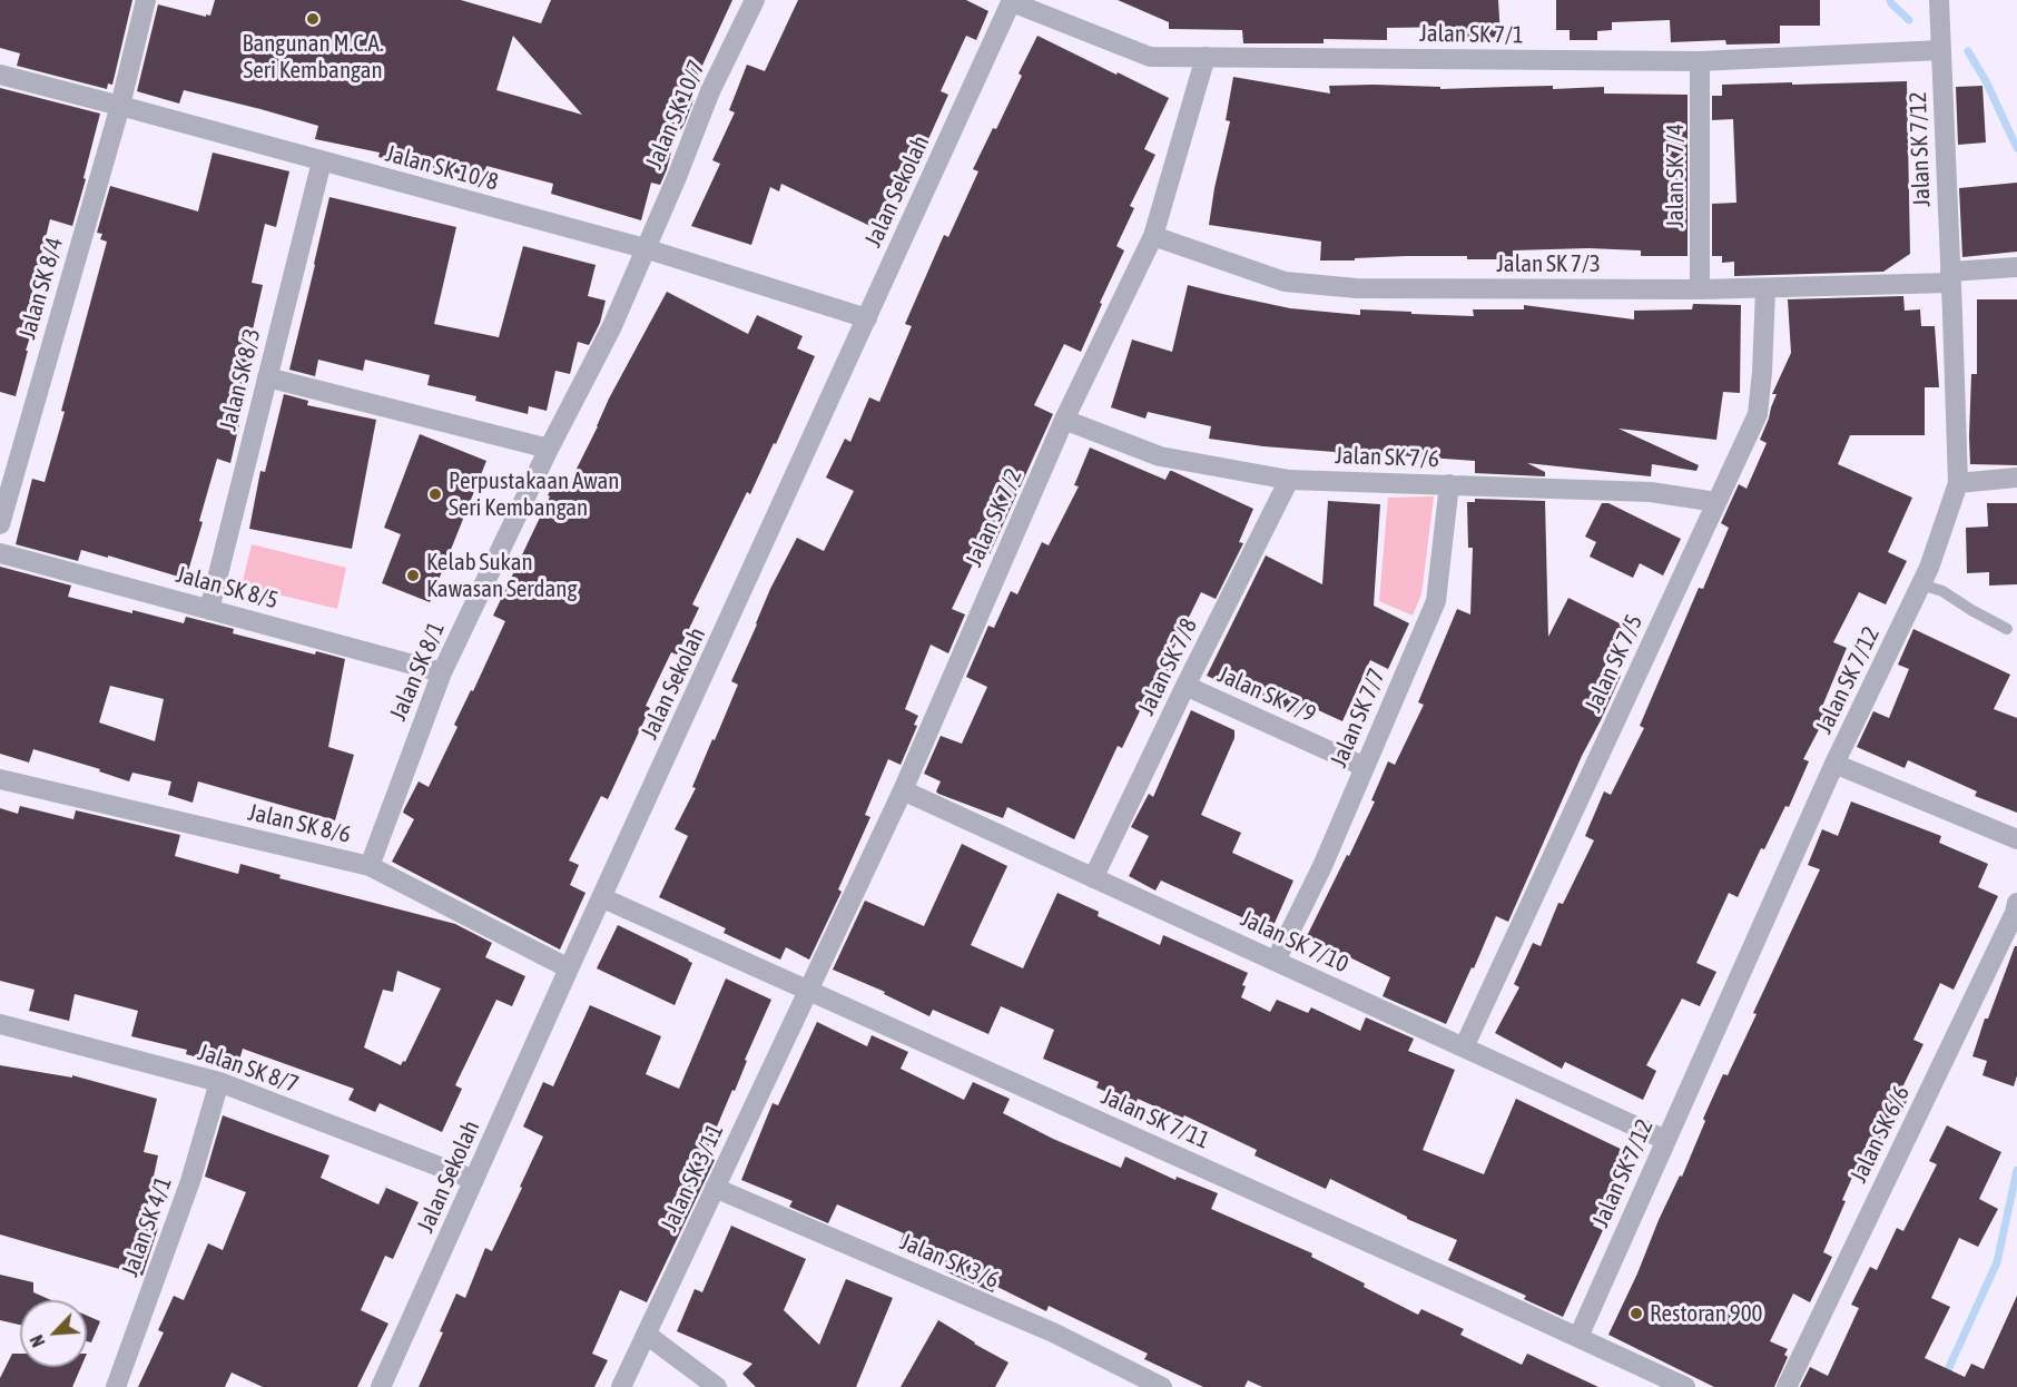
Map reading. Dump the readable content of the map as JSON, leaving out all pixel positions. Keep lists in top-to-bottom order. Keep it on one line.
{"streets":{"street":["Jalan SK 7/1","Jalan SK 10/7","Jalan SK 7/12","Jalan SK 10/8","Jalan SK 7/4","Jalan Sekolah","Jalan SK 7/3","Jalan SK 8/4","Jalan SK 8/3","Jalan SK 7/6","Jalan SK 7/2","Jalan SK 8/5","Jalan SK 7/5","Jalan SK 7/8","Jalan SK 8/1","Jalan SK 7/9","Jalan SK 7/7","Jalan SK 8/6","Jalan SK 7/10","Jalan SK 8/7","Jalan SK 7/11","Jalan SK 6/6","Jalan SK 3/11","Jalan SK 4/1","Jalan SK 3/6"]},"crossings":[["Jalan SK 7/1","Jalan SK 7/12"],["Jalan SK 7/1","Jalan SK 7/4"],["Jalan SK 7/1","Jalan Sekolah"],["Jalan SK 7/1","Jalan SK 7/2"],["Jalan SK 10/7","Jalan SK 10/8"],["Jalan SK 10/7","Jalan SK 8/1"],["Jalan SK 7/12","Jalan SK 7/3"],["Jalan SK 7/12","Jalan SK 7/10"],["Jalan SK 7/12","Jalan SK 7/11"],["Jalan SK 10/8","Jalan Sekolah"],["Jalan SK 10/8","Jalan SK 8/4"],["Jalan SK 10/8","Jalan SK 8/3"],["Jalan SK 10/8","Jalan SK 8/1"],["Jalan SK 7/4","Jalan SK 7/3"],["Jalan Sekolah","Jalan SK 8/6"],["Jalan Sekolah","Jalan SK 8/7"],["Jalan Sekolah","Jalan SK 7/11"],["Jalan SK 7/3","Jalan SK 7/2"],["Jalan SK 7/3","Jalan SK 7/5"],["Jalan SK 8/3","Jalan SK 8/5"],["Jalan SK 7/6","Jalan SK 7/2"],["Jalan SK 7/6","Jalan SK 7/5"],["Jalan SK 7/6","Jalan SK 7/8"],["Jalan SK 7/6","Jalan SK 7/7"],["Jalan SK 7/2","Jalan SK 7/10"],["Jalan SK 7/2","Jalan SK 7/11"],["Jalan SK 7/2","Jalan SK 3/11"],["Jalan SK 8/5","Jalan SK 8/1"],["Jalan SK 7/5","Jalan SK 7/10"],["Jalan SK 7/8","Jalan SK 7/9"],["Jalan SK 7/8","Jalan SK 7/10"],["Jalan SK 8/1","Jalan SK 8/6"],["Jalan SK 7/9","Jalan SK 7/7"],["Jalan SK 7/7","Jalan SK 7/10"],["Jalan SK 8/7","Jalan SK 4/1"],["Jalan SK 7/11","Jalan SK 3/11"],["Jalan SK 3/11","Jalan SK 3/6"]],"places":["Bangunan M.C.A. Seri Kembangan","Perpustakaan Awan Seri Kembangan","Kelab Sukan Kawasan Serdang","Restoran 900"],"north":"bottom left"}
